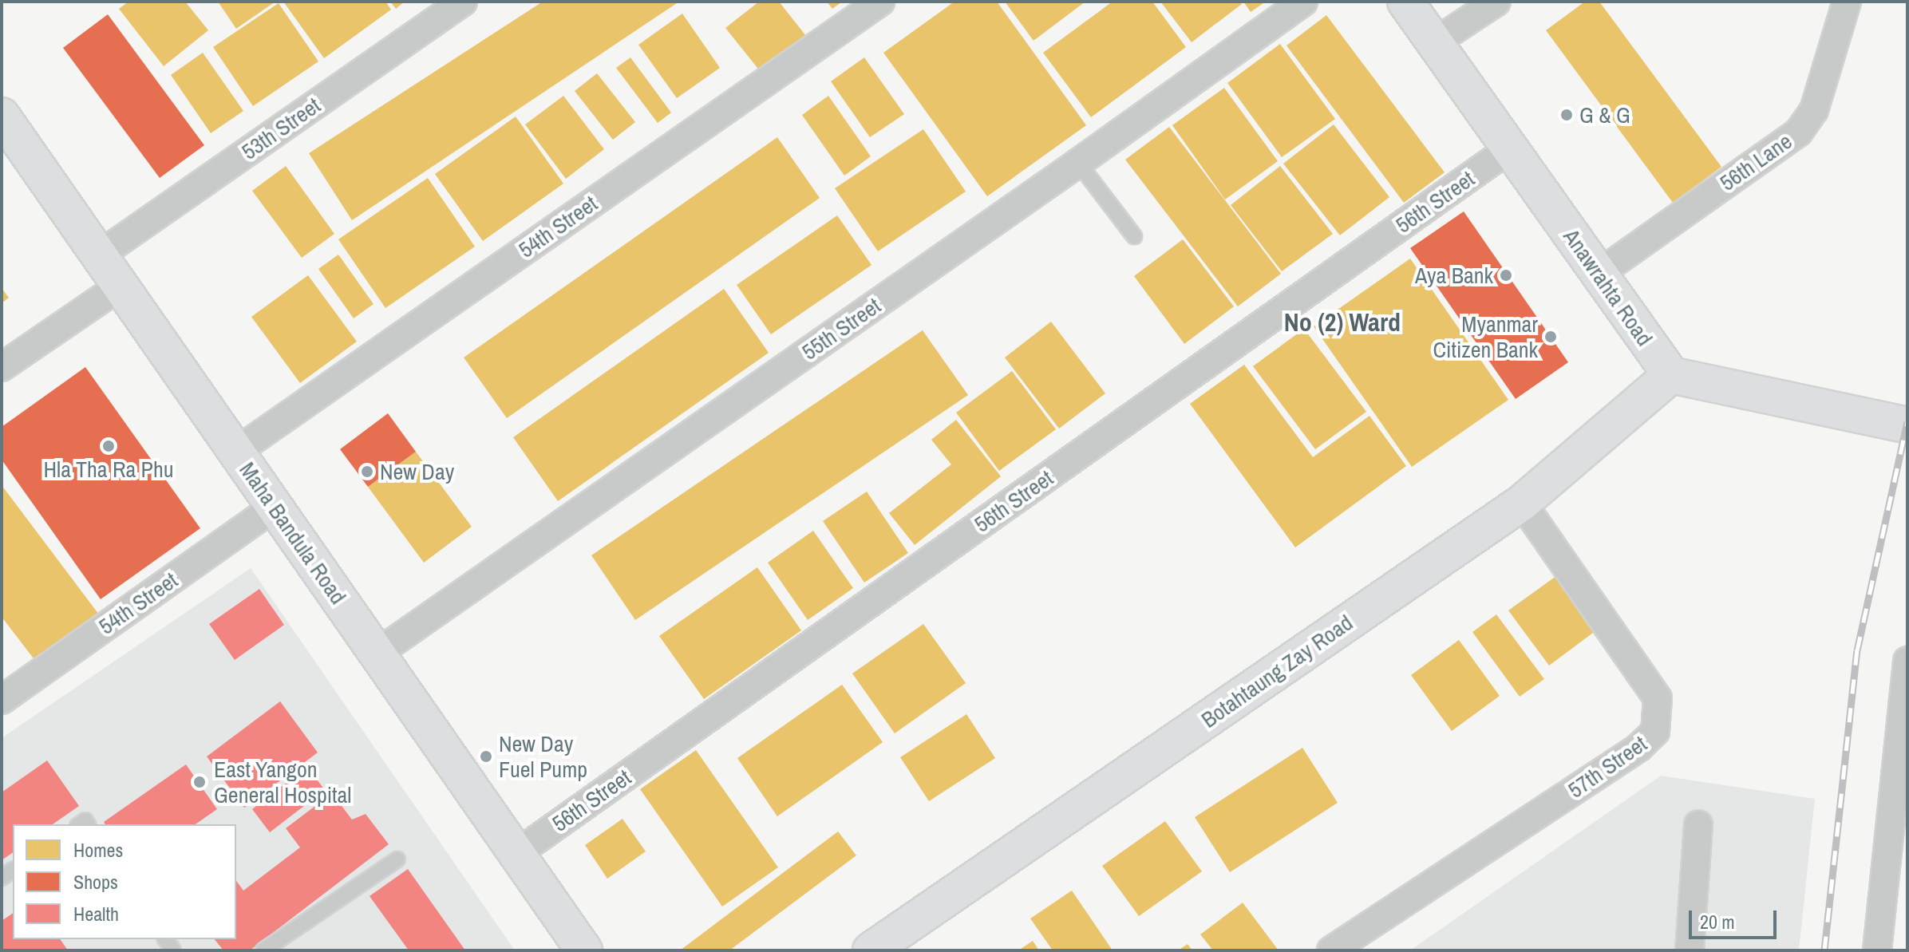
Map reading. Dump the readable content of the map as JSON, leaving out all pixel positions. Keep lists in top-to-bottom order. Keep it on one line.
{"streets":{"main road":["Anawrahta Road","Maha Bandula Road","Botahtaung Zay Road"],"street":["53th Street","56th Lane","56th Street","54th Street","55th Street","57th Street"]},"crossings":[["53th Street","Maha Bandula Road"],["56th Lane","Anawrahta Road"],["56th Street","Anawrahta Road"],["56th Street","Maha Bandula Road"],["54th Street","Maha Bandula Road"],["Anawrahta Road","Botahtaung Zay Road"],["55th Street","Maha Bandula Road"],["Botahtaung Zay Road","57th Street"]],"districts":["No (2) Ward"],"places":["G & G","Aya Bank","Myanmar Citizen Bank","Hla Tha Ra Phu","New Day","New Day Fuel Pump","East Yangon General Hospital"],"legend":["Homes","Shops","Health"],"scale_bar":"20 m"}
